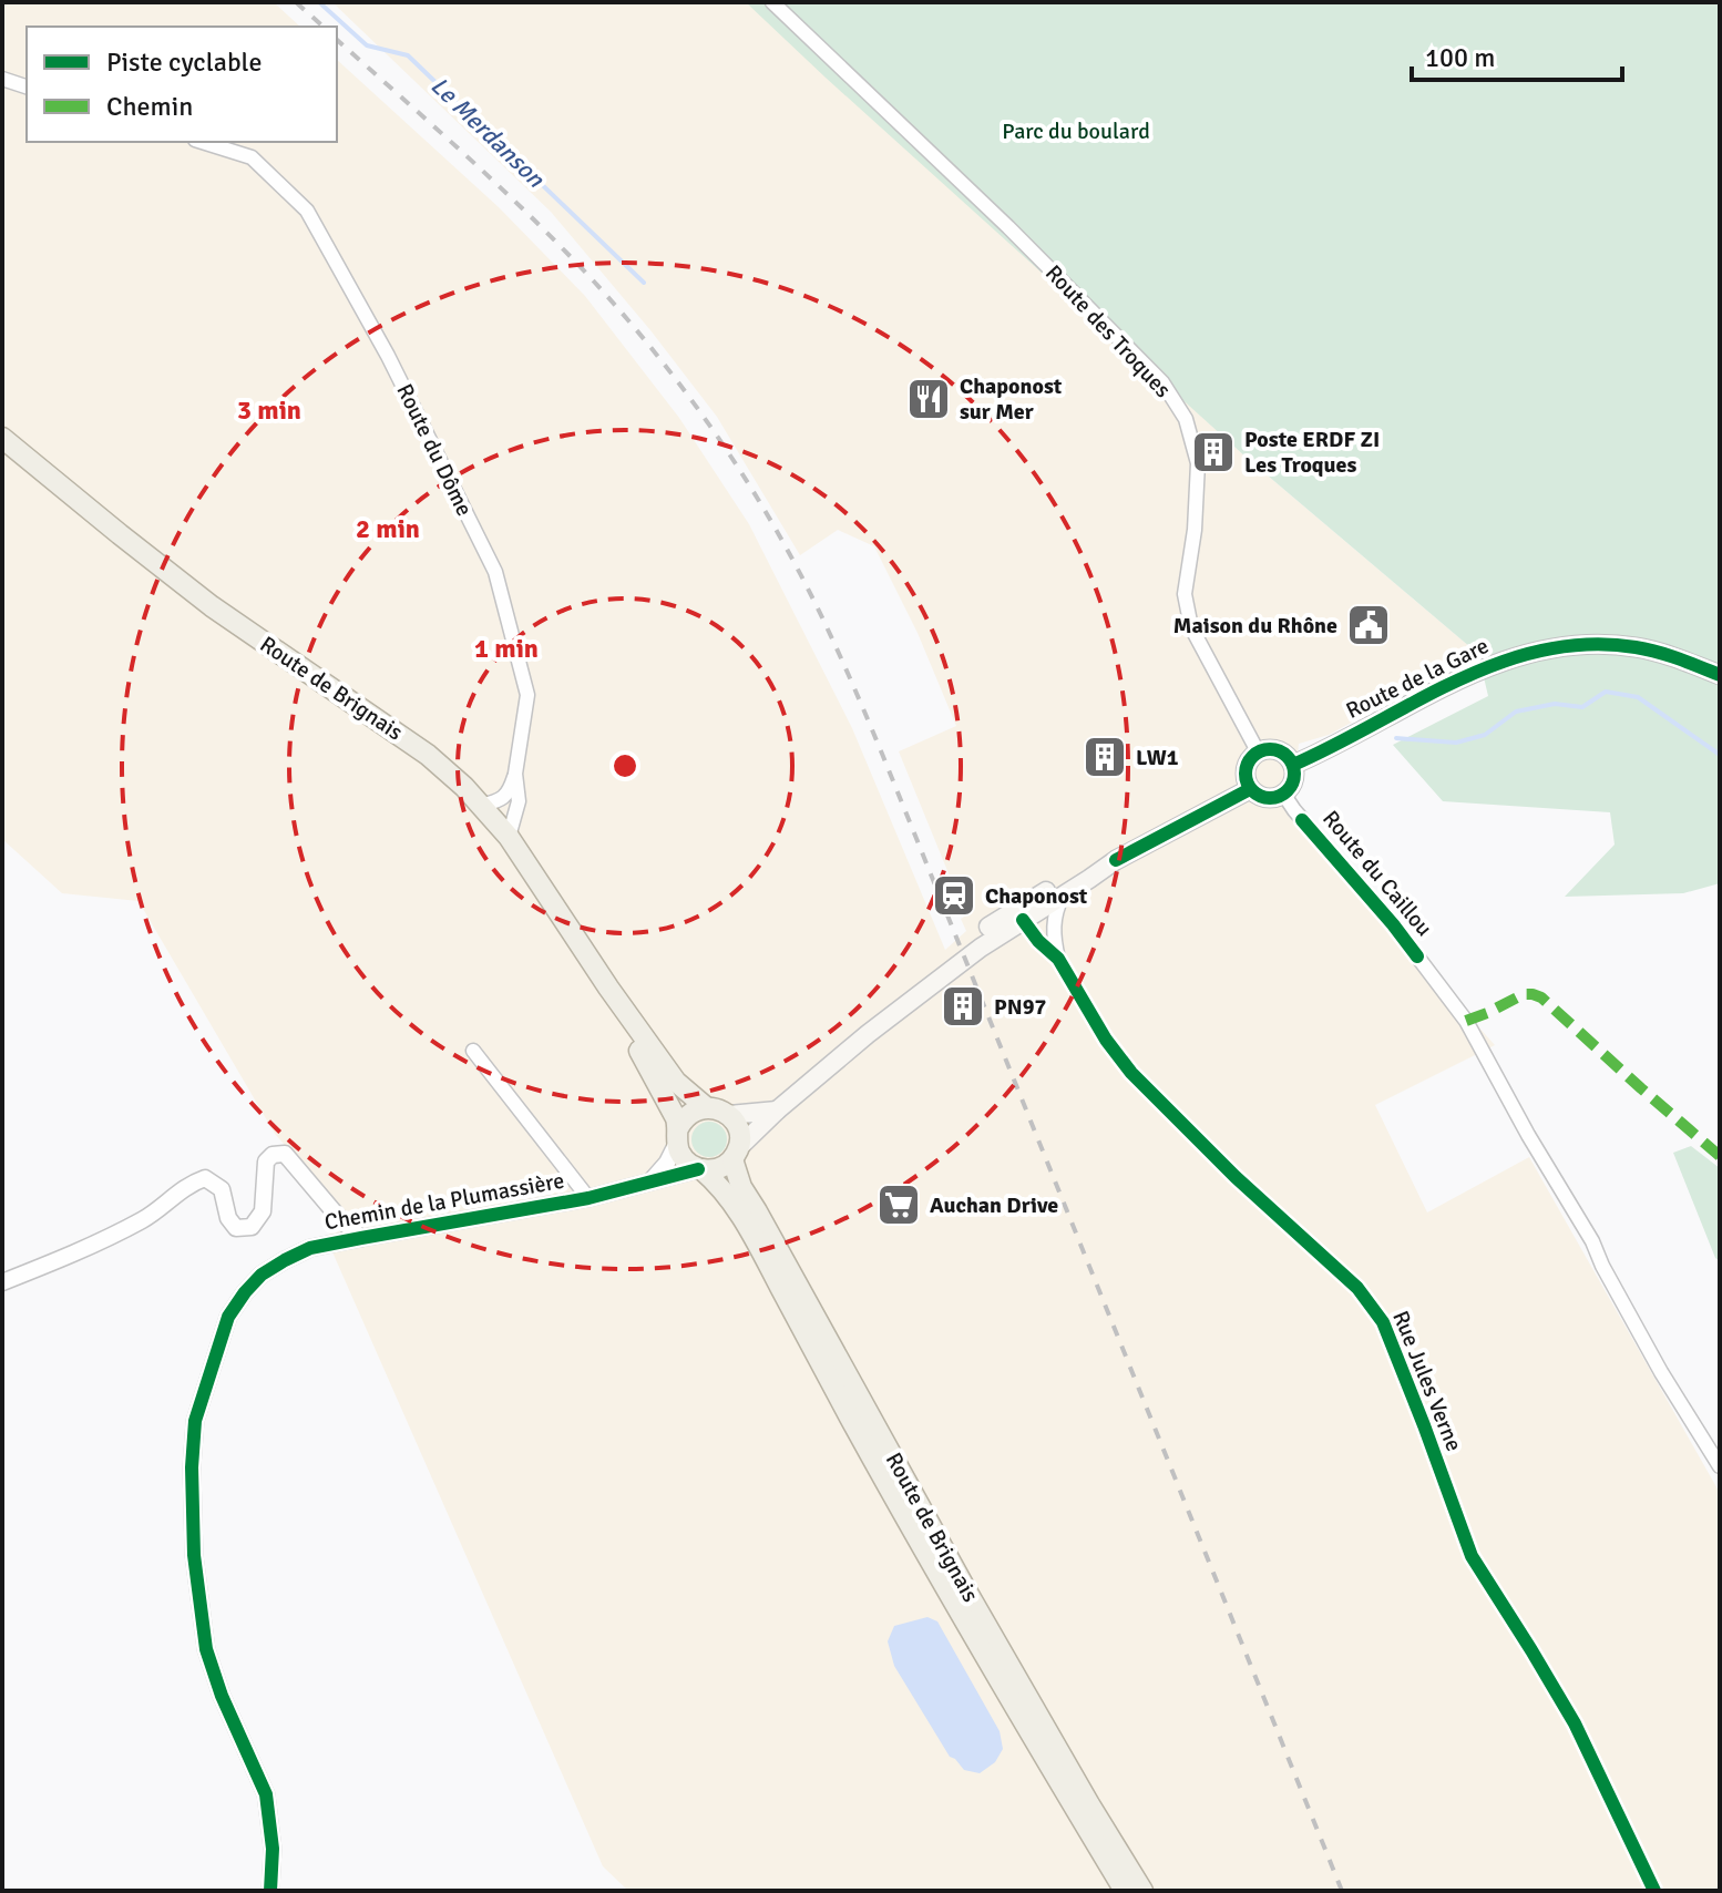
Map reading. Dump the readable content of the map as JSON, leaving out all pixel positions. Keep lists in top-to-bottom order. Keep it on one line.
{"streets":{"main road":["Route de la Gare","Route de Brignais"],"street":["Route des Troques","Route du Dôme","Route du Caillou","Chemin de la Plumassière","Rue Jules Verne"]},"crossings":[["Route des Troques","Route de la Gare"],["Route des Troques","Route du Caillou"],["Route du Dôme","Route de Brignais"],["Route de la Gare","Route du Caillou"],["Route de Brignais","Chemin de la Plumassière"]],"water":["Le Merdanson"],"parks":["Parc du boulard"],"places":{"restaurant":["Chaponost sur Mer"],"building":["Poste ERDF ZI Les Troques","LW1","PN97"],"public building":["Maison du Rhône"],"station":["Chaponost"],"supermarket":["Auchan Drive"]},"legend":["Piste cyclable","Chemin"],"scale_bar":"100 m","rings":["3 min","2 min","1 min"]}
